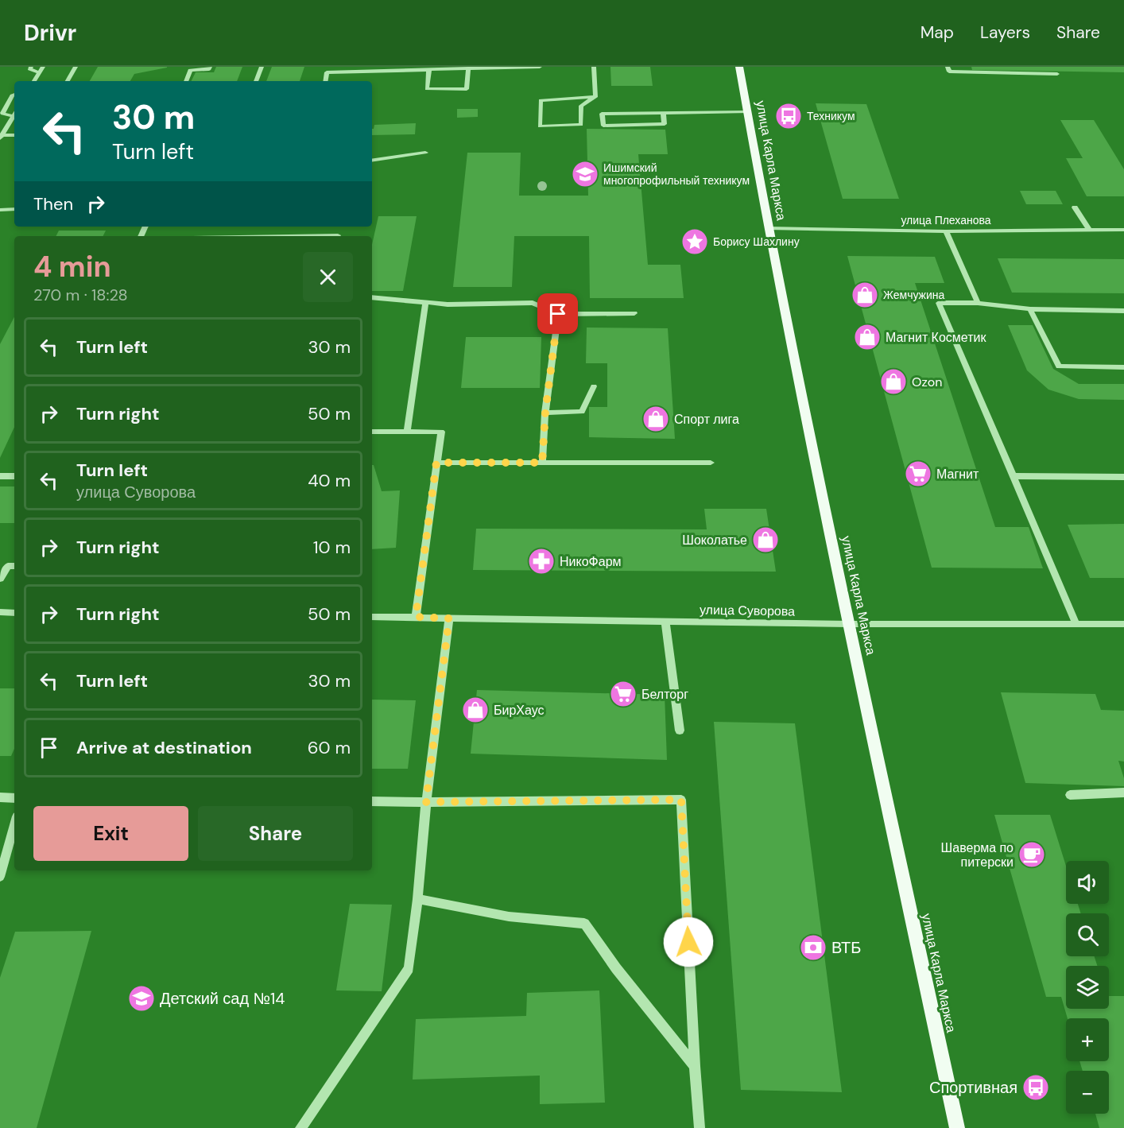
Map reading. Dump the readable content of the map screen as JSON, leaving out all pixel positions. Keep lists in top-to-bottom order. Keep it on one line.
{"streets":{"main road":["улица Карла Маркса"],"street":["улица Плеханова","улица Суворова"]},"crossings":[["улица Карла Маркса","улица Плеханова"],["улица Карла Маркса","улица Суворова"]],"places":{"bus stop":["Техникум","Спортивная"],"school or university":["Ишимский многопрофильный техникум","Детский сад №14"],"place":["Борису Шахлину"],"shop":["Жемчужина","Магнит Косметик","Ozon","Спорт лига","Шоколатье","БирХаус"],"supermarket":["Магнит","Белторг"],"pharmacy":["НикоФарм"],"cafe":["Шаверма по питерски"],"bank":["ВТБ"]},"page":{"header":"Drivr","nav":["Map","Layers","Share"],"turn":["30 m","Turn left"],"then":"Then","heading":["4 min","270 m · 18:28"],"list":[{"name":"Turn left","value":"30 m"},{"name":"Turn right","value":"50 m"},{"name":"Turn left","note":"улица Суворова","value":"40 m"},{"name":"Turn right","value":"10 m"},{"name":"Turn right","value":"50 m"},{"name":"Turn left","value":"30 m"},{"name":"Arrive at destination","value":"60 m"}],"buttons":["Exit","Share"],"map_buttons":["+","−"]}}
